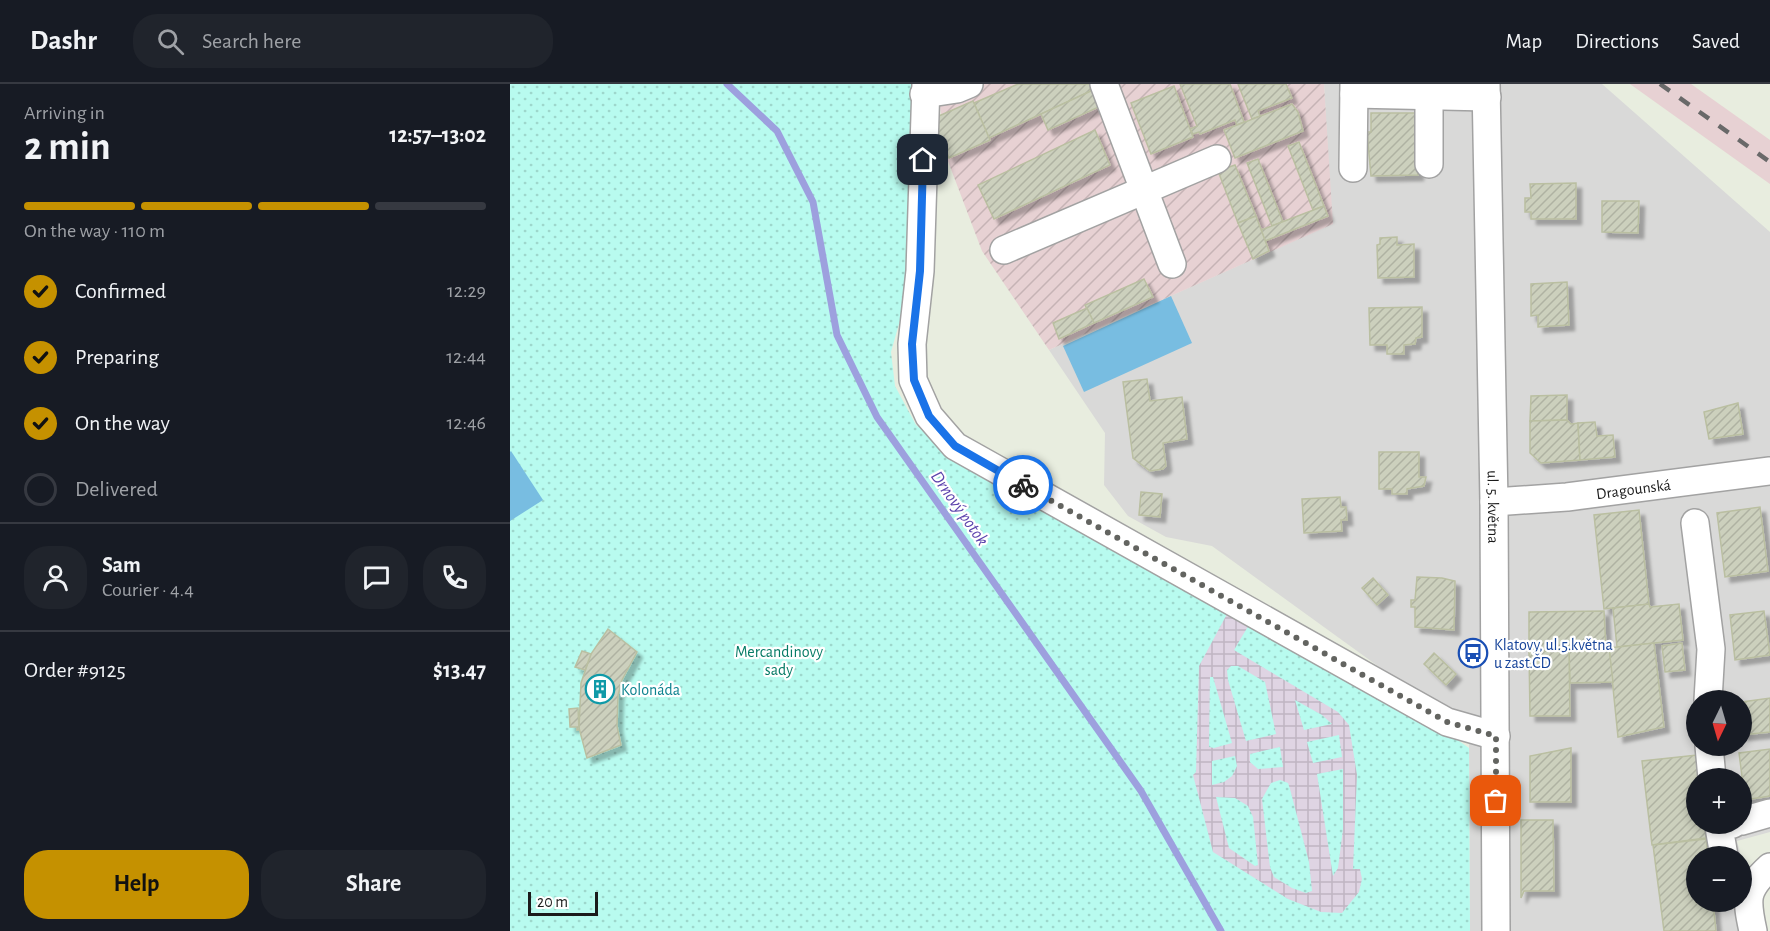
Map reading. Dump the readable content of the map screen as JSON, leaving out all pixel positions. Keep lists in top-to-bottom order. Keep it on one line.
{"streets":{"street":["Dragounská","ul. 5. května"]},"crossings":[["Dragounská","ul. 5. května"]],"water":["Drnový potok"],"parks":["Mercandinovy sady"],"places":{"bus stop":["Klatovy, ul.5.května u zast.ČD"],"building":["Kolonáda"]},"scale_bar":"20 m","north":"bottom","page":{"header":"Dashr","search":"Search here","nav":["Map","Directions","Saved"],"heading":["2 min","Arriving in","12:57–13:02"],"panel":["Sam","Courier · 4.4","Order #9125","$13.47"],"bar":"On the way · 110 m","list":[["Confirmed","12:29"],["Preparing","12:44"],["On the way","12:46"],"Delivered"],"map_buttons":["+","−"],"buttons":["Help","Share"],"scale":"20 m"}}
